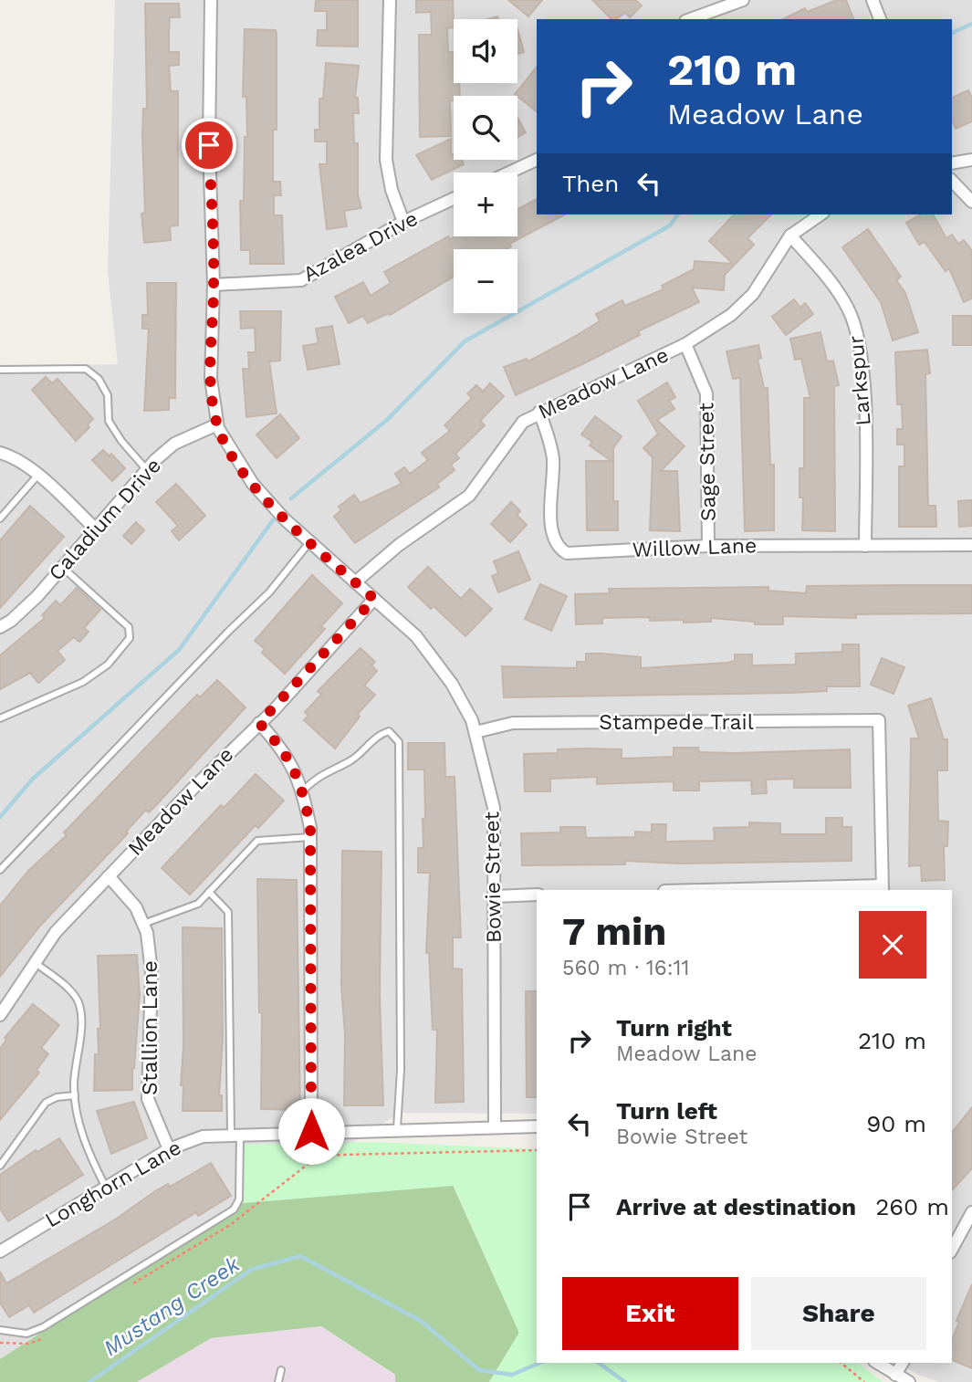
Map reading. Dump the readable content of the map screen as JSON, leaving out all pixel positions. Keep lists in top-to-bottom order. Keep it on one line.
{"streets":{"street":["Azalea Drive","Larkspur","Meadow Lane","Sage Street","Caladium Drive","Willow Lane","Stampede Trail","Bowie Street","Stallion Lane","Longhorn Lane"]},"crossings":[["Azalea Drive","Bowie Street"],["Larkspur","Meadow Lane"],["Larkspur","Willow Lane"],["Meadow Lane","Sage Street"],["Meadow Lane","Willow Lane"],["Meadow Lane","Bowie Street"],["Meadow Lane","Stallion Lane"],["Sage Street","Willow Lane"],["Caladium Drive","Bowie Street"],["Stampede Trail","Bowie Street"],["Bowie Street","Longhorn Lane"],["Stallion Lane","Longhorn Lane"]],"water":["Mustang Creek"],"page":{"map_buttons":["+","−"],"turn":["210 m","Meadow Lane"],"then":"Then","heading":["7 min","560 m · 16:11"],"list":[{"name":"Turn right","note":"Meadow Lane","value":"210 m"},{"name":"Turn left","note":"Bowie Street","value":"90 m"},{"name":"Arrive at destination","value":"260 m"}],"buttons":["Exit","Share"]}}
